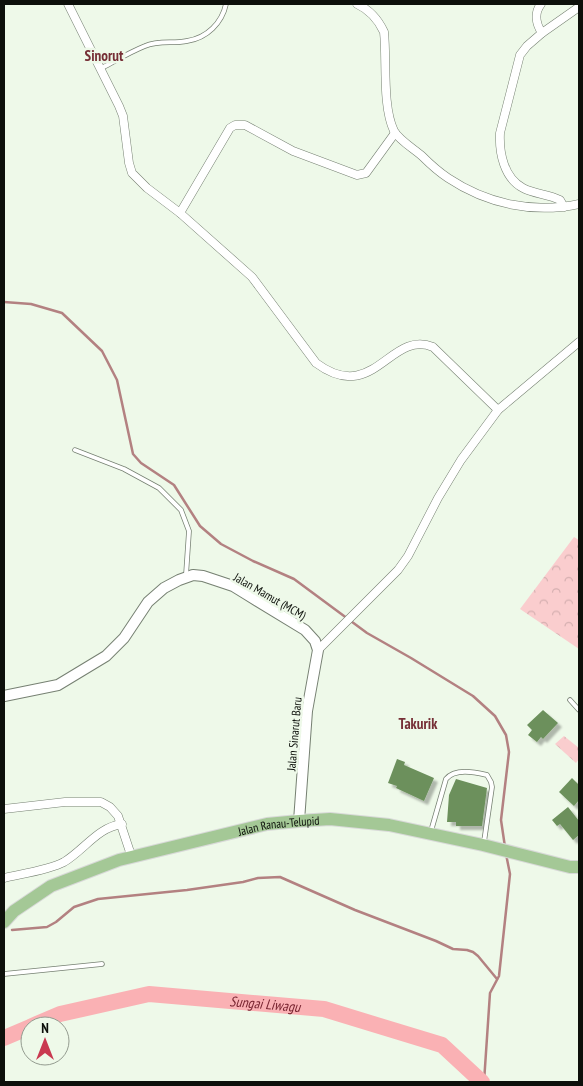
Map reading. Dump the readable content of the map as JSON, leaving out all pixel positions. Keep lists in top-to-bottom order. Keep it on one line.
{"streets":{"highway":["Jalan Ranau-Telupid"],"street":["Jalan Mamut (MCM)","Jalan Sinarut Baru"]},"crossings":[["Jalan Mamut (MCM)","Jalan Sinarut Baru"],["Jalan Sinarut Baru","Jalan Ranau-Telupid"]],"districts":["Sinorut","Takurik"],"water":["Sungai Liwagu"],"north":"top"}
